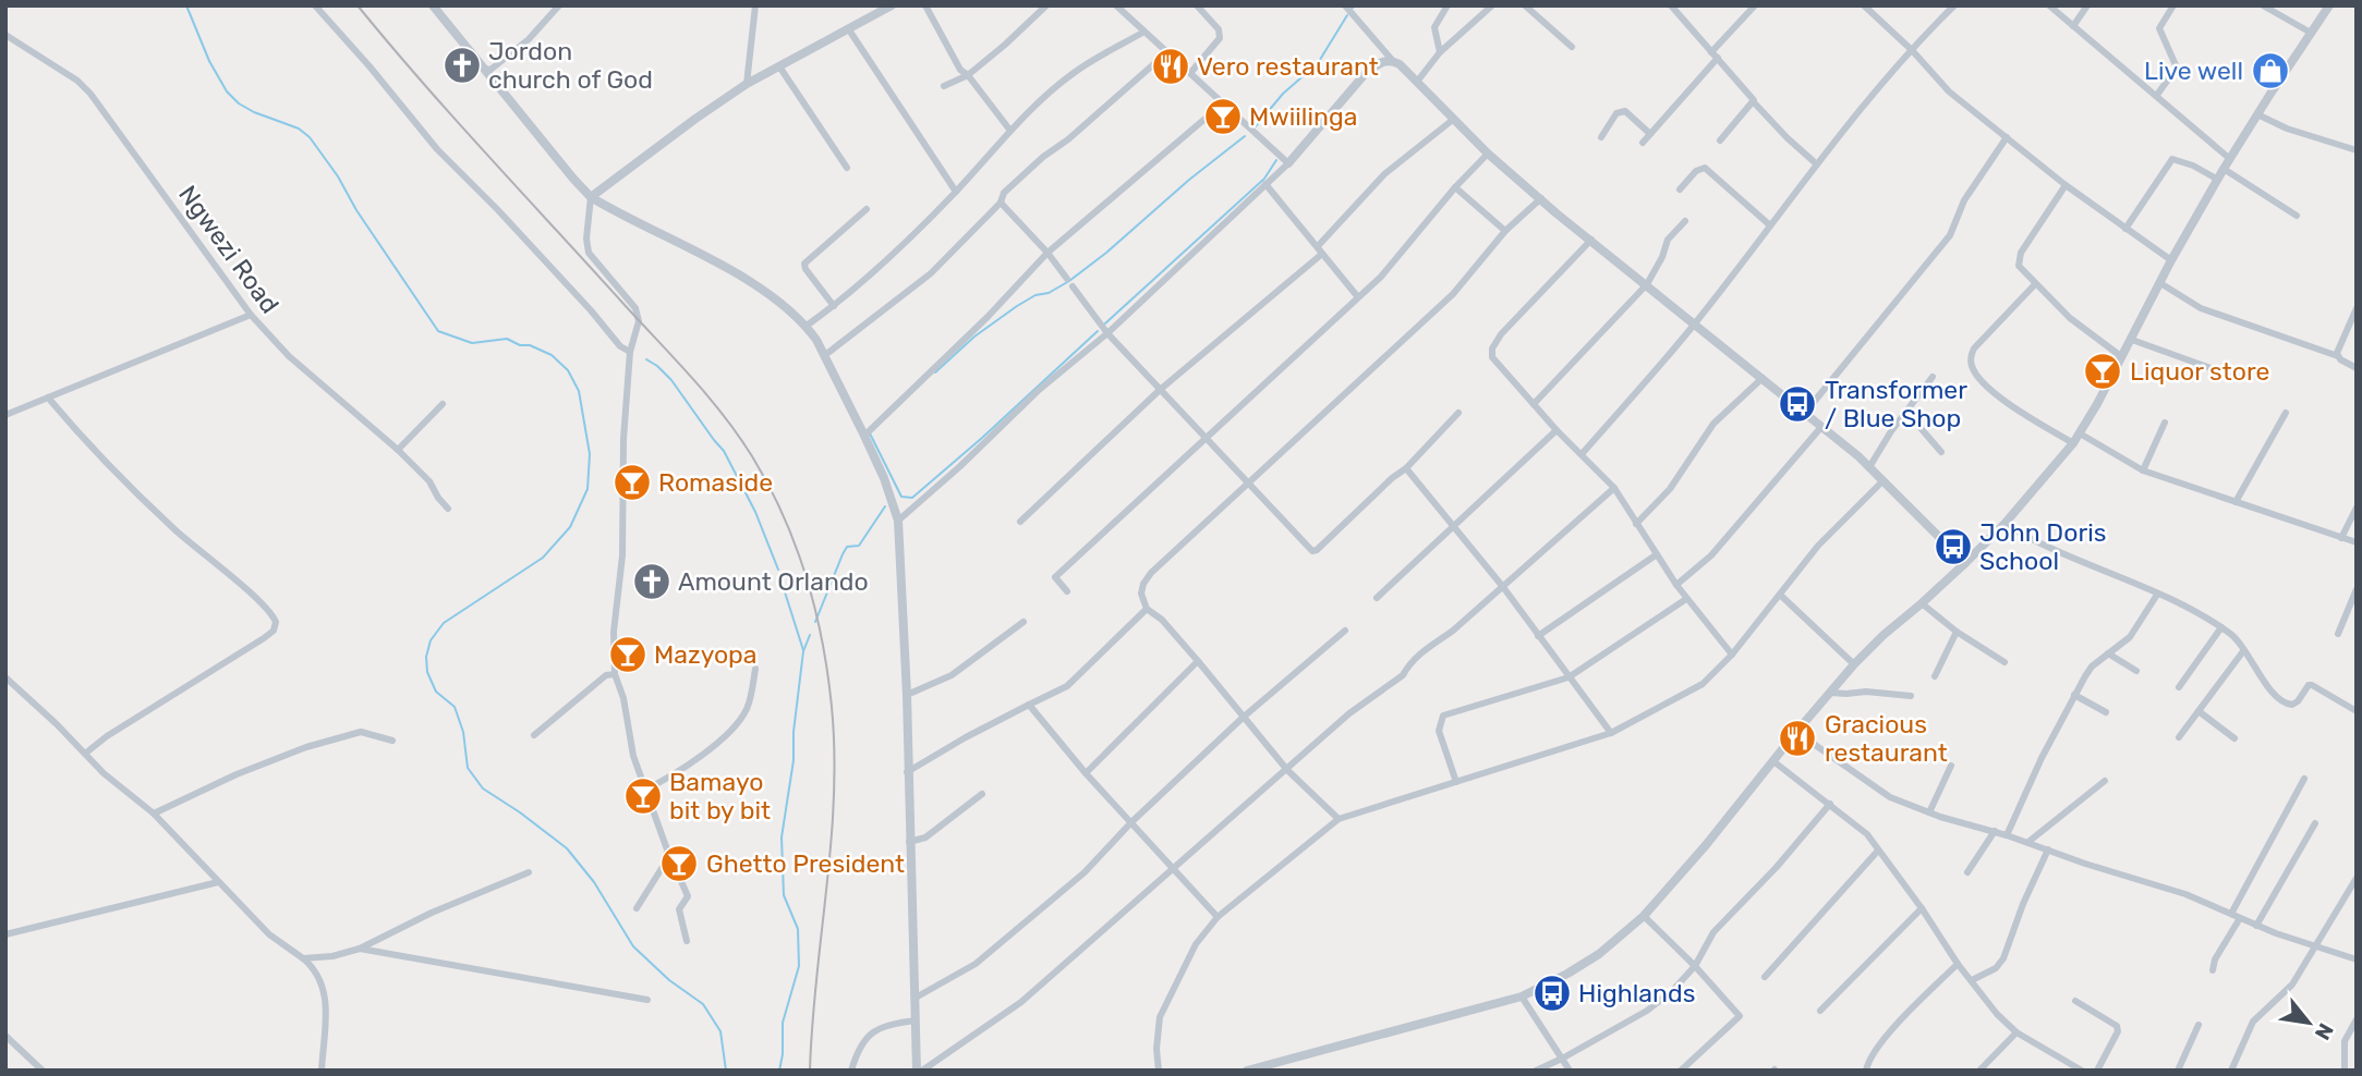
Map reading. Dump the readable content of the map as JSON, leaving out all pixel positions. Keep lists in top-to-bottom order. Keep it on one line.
{"streets":{"street":["Ngwezi Road"]},"places":{"church":["Jordon church of God","Amount Orlando"],"restaurant":["Vero restaurant","Gracious restaurant"],"shop":["Live well"],"bar":["Mwiilinga","Liquor store","Romaside","Mazyopa","Bamayo bit by bit","Ghetto President"],"bus stop":["Transformer / Blue Shop","John Doris School","Highlands"]},"north":"bottom right"}
